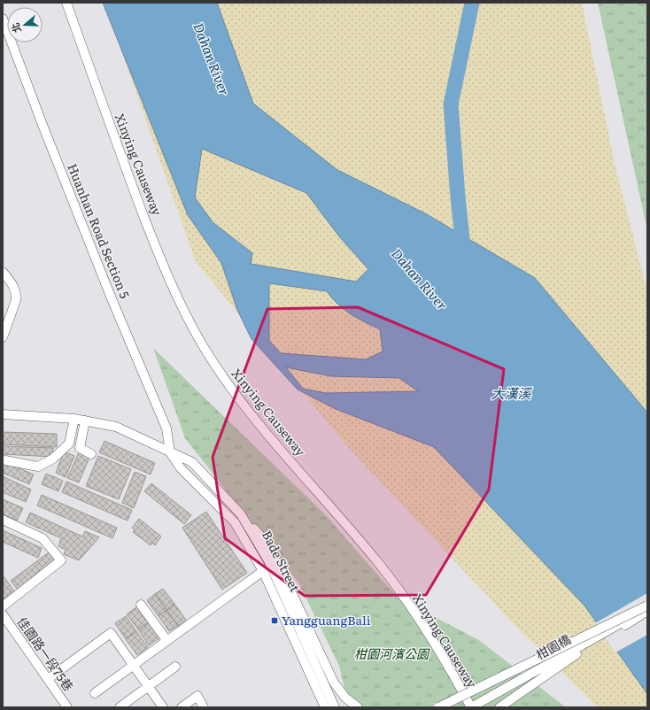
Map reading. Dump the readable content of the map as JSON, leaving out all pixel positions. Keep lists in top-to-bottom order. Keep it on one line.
{"streets":{"street":["Xinying Causeway","Huanhan Road Section 5","Bade Street","柑園橋","佳園路一段75巷"]},"crossings":[["Xinying Causeway","柑園橋"],["Huanhan Road Section 5","Bade Street"]],"water":["Dahan River","大漢溪"],"parks":["柑園河濱公園"],"places":{"transit":["YangguangBali"]},"north":"left"}
